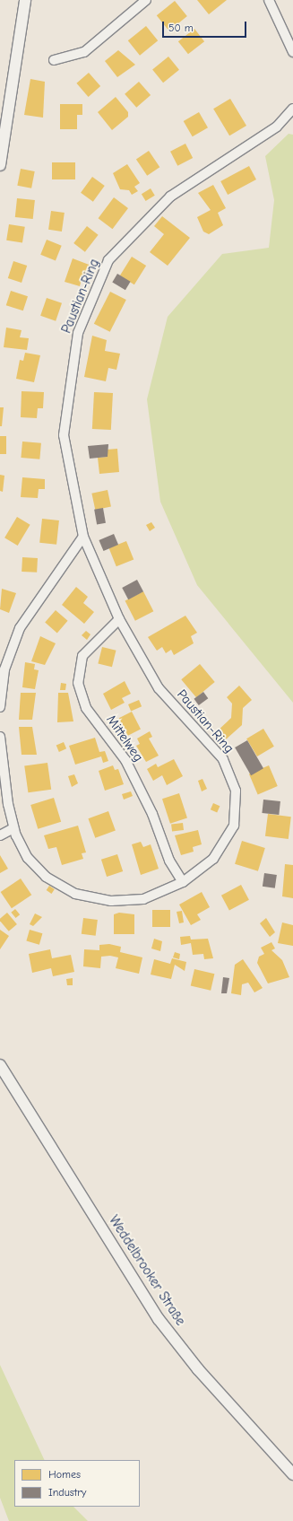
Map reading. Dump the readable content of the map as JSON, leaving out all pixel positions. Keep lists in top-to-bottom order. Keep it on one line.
{"streets":{"street":["Paustian-Ring","Mittelweg","Weddelbrooker Straße"]},"crossings":[["Paustian-Ring","Mittelweg"]],"legend":["Homes","Industry"],"scale_bar":"50 m"}
